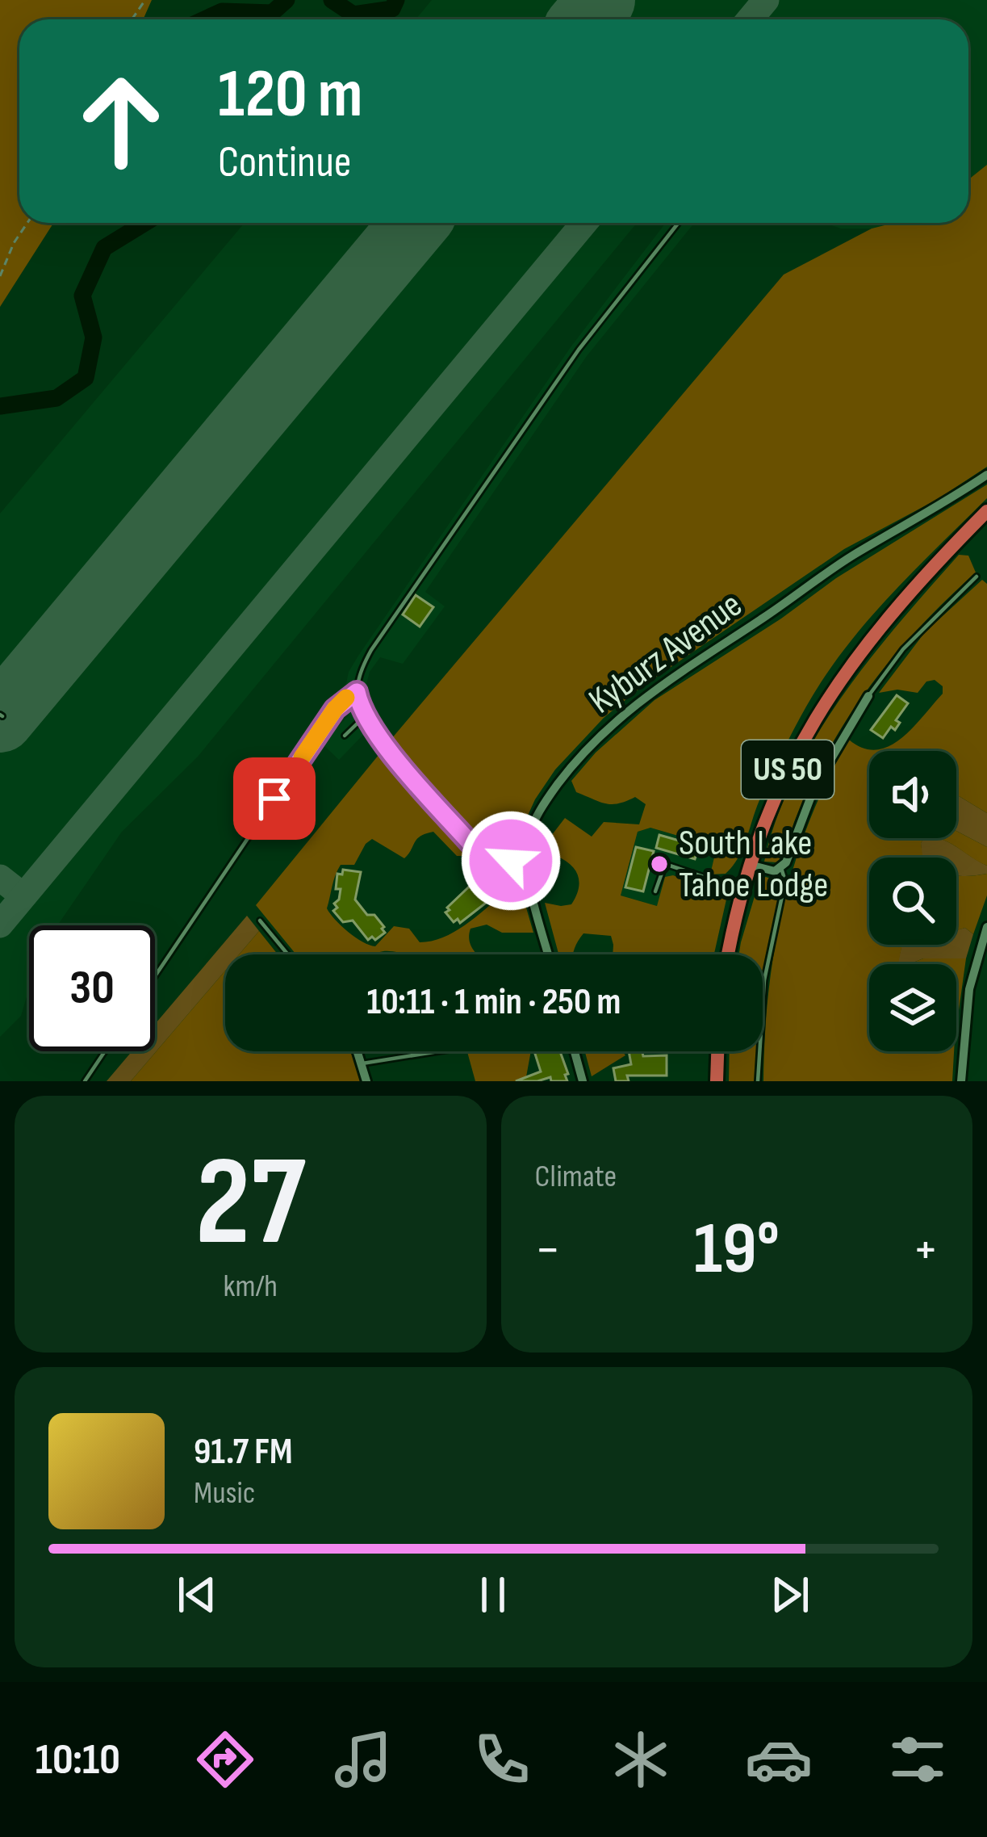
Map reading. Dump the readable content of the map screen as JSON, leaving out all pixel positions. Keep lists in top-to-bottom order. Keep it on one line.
{"streets":{"highway":["US 50"],"street":["Kyburz Avenue"]},"places":["South Lake Tahoe Lodge"],"page":{"turn":["120 m","Continue"],"limit":"30","trip":"10:11 · 1 min · 250 m","tile":[["27","km/h"],"Climate"],"heat":["−","19°","+"],"song":["91.7 FM","Music"],"tabs":"10:10"}}
